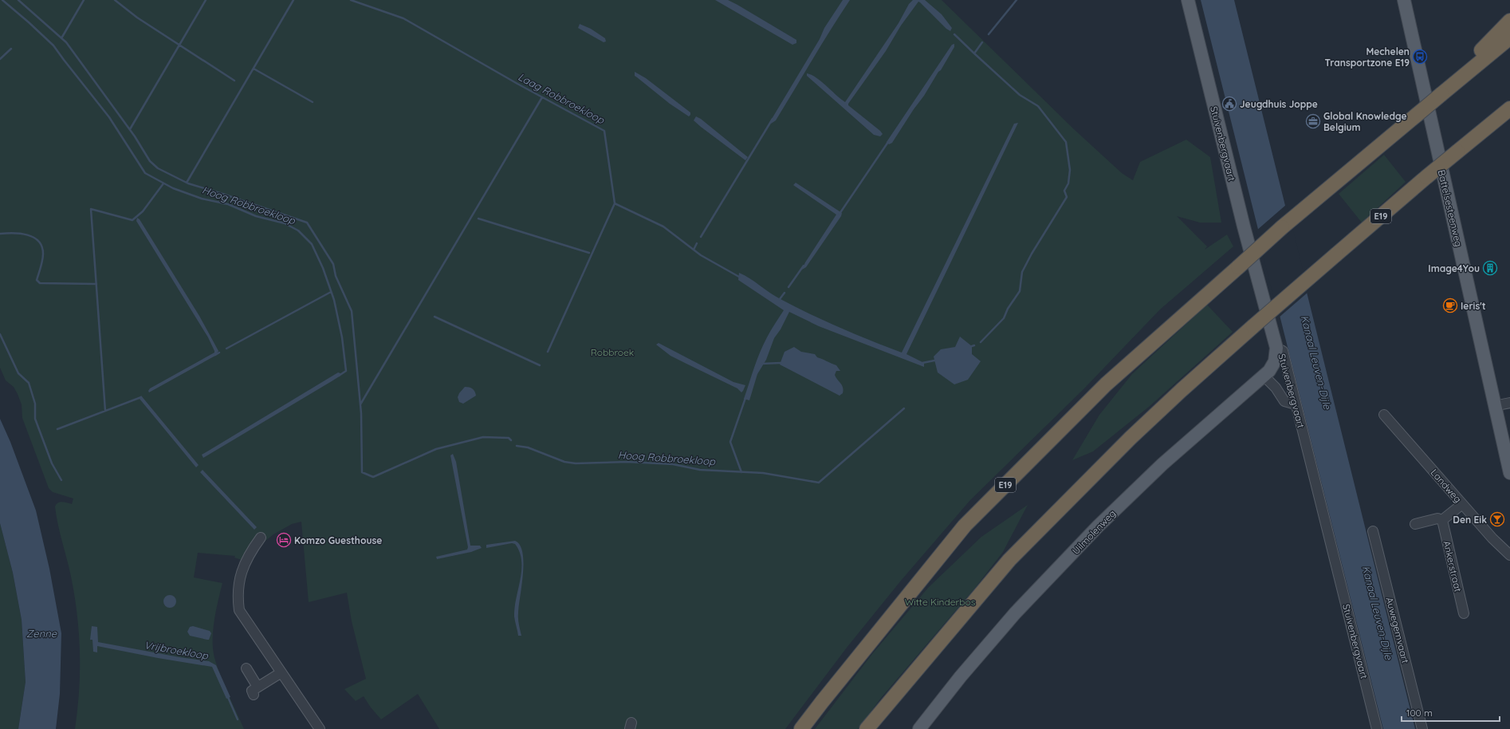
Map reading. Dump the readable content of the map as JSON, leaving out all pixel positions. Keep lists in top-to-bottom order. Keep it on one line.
{"streets":{"highway":["E19"],"main road":["Stuivenbergvaart","Battelsesteenweg","Uilmolenweg"],"street":["Landweg","Ankerstraat","Auwegemvaart"]},"crossings":[["Stuivenbergvaart","Uilmolenweg"]],"water":["Laag Robbroekloop","Hoog Robbroekloop","Kanaal Leuven-Dijle","Zenne","Vrijbroekloop"],"parks":["Robbroek","Witte Kinderbos"],"places":{"bus stop":["Mechelen Transportzone E19"],"public building":["Jeugdhuis Joppe"],"office":["Global Knowledge Belgium"],"building":["Image4You"],"cafe":["Ieris't"],"bar":["Den Eik"],"hotel":["Komzo Guesthouse"]},"scale_bar":"100 m"}
